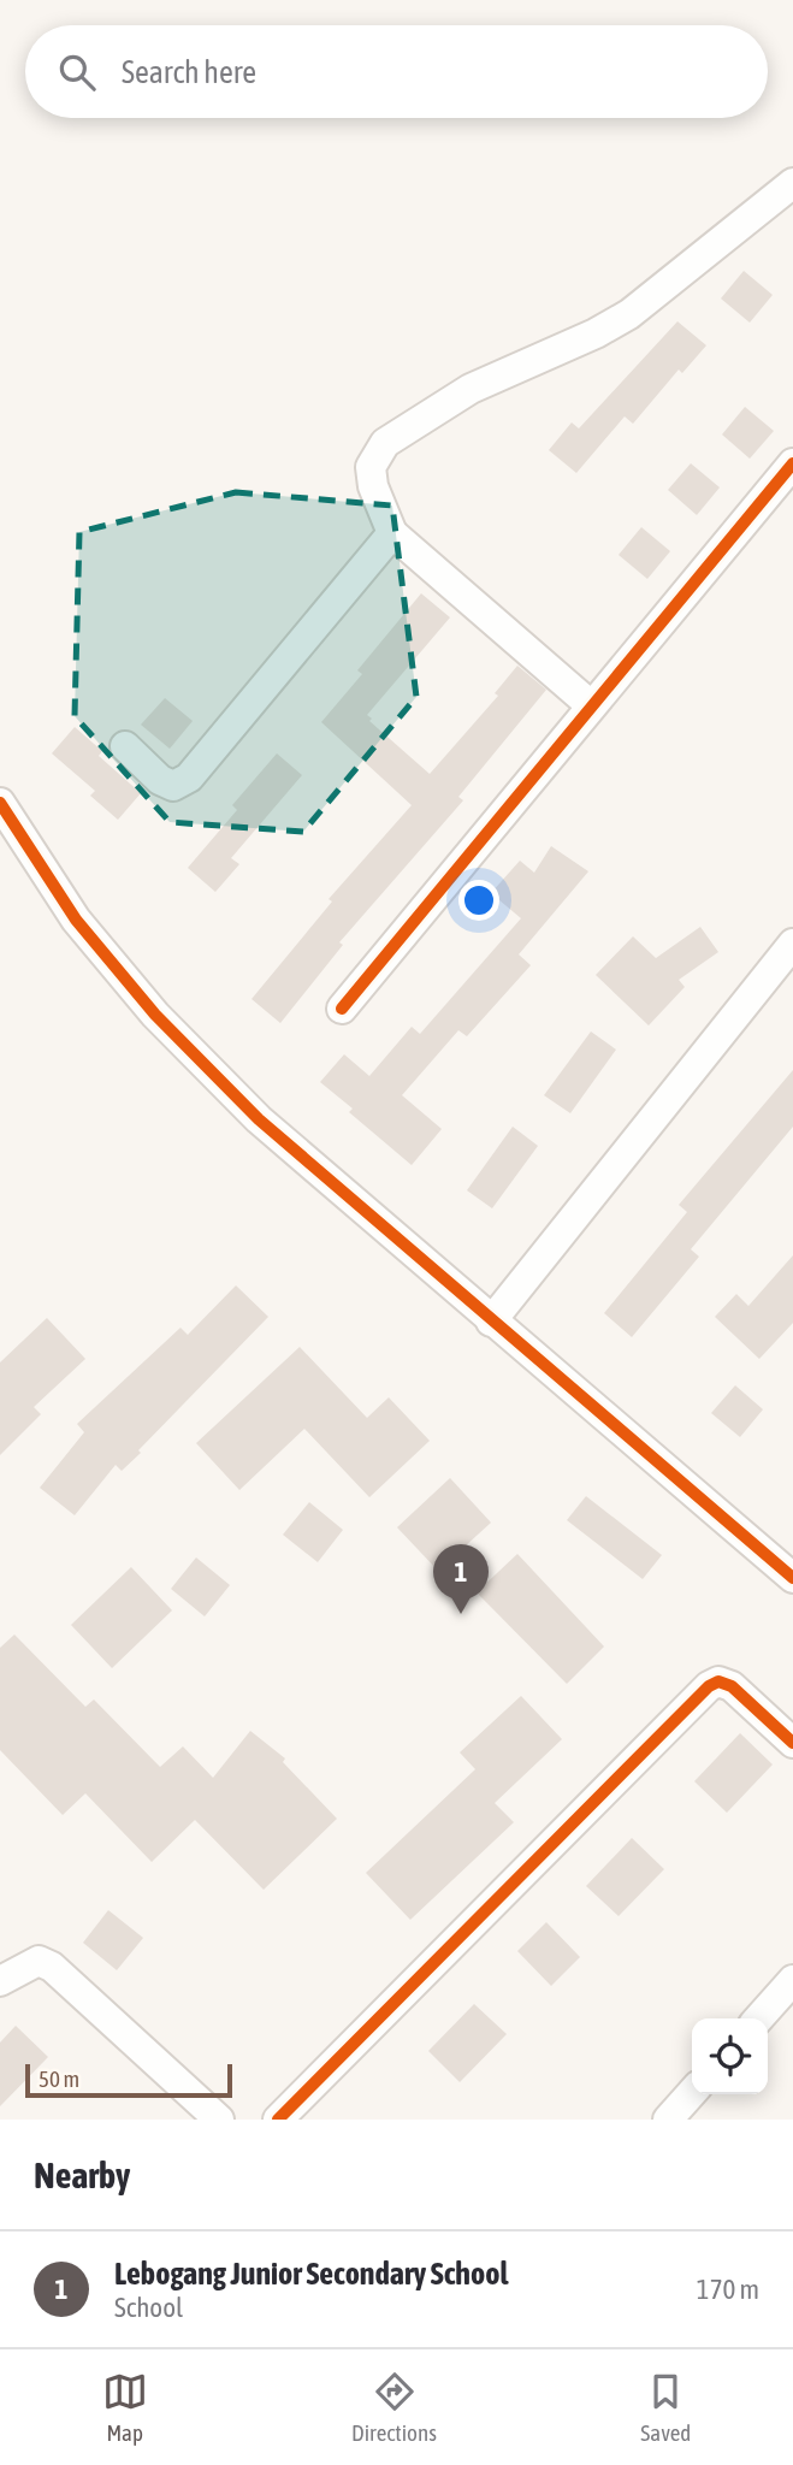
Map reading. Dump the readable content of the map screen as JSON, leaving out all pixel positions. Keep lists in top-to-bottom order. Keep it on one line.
{"scale_bar":"50 m","page":{"search":"Search here","pins":"1","scale":"50 m","heading":"Nearby","list":[{"mark":"1","name":"Lebogang Junior Secondary School","note":"School","value":"170 m"}],"nav":["Map","Directions","Saved"]}}
